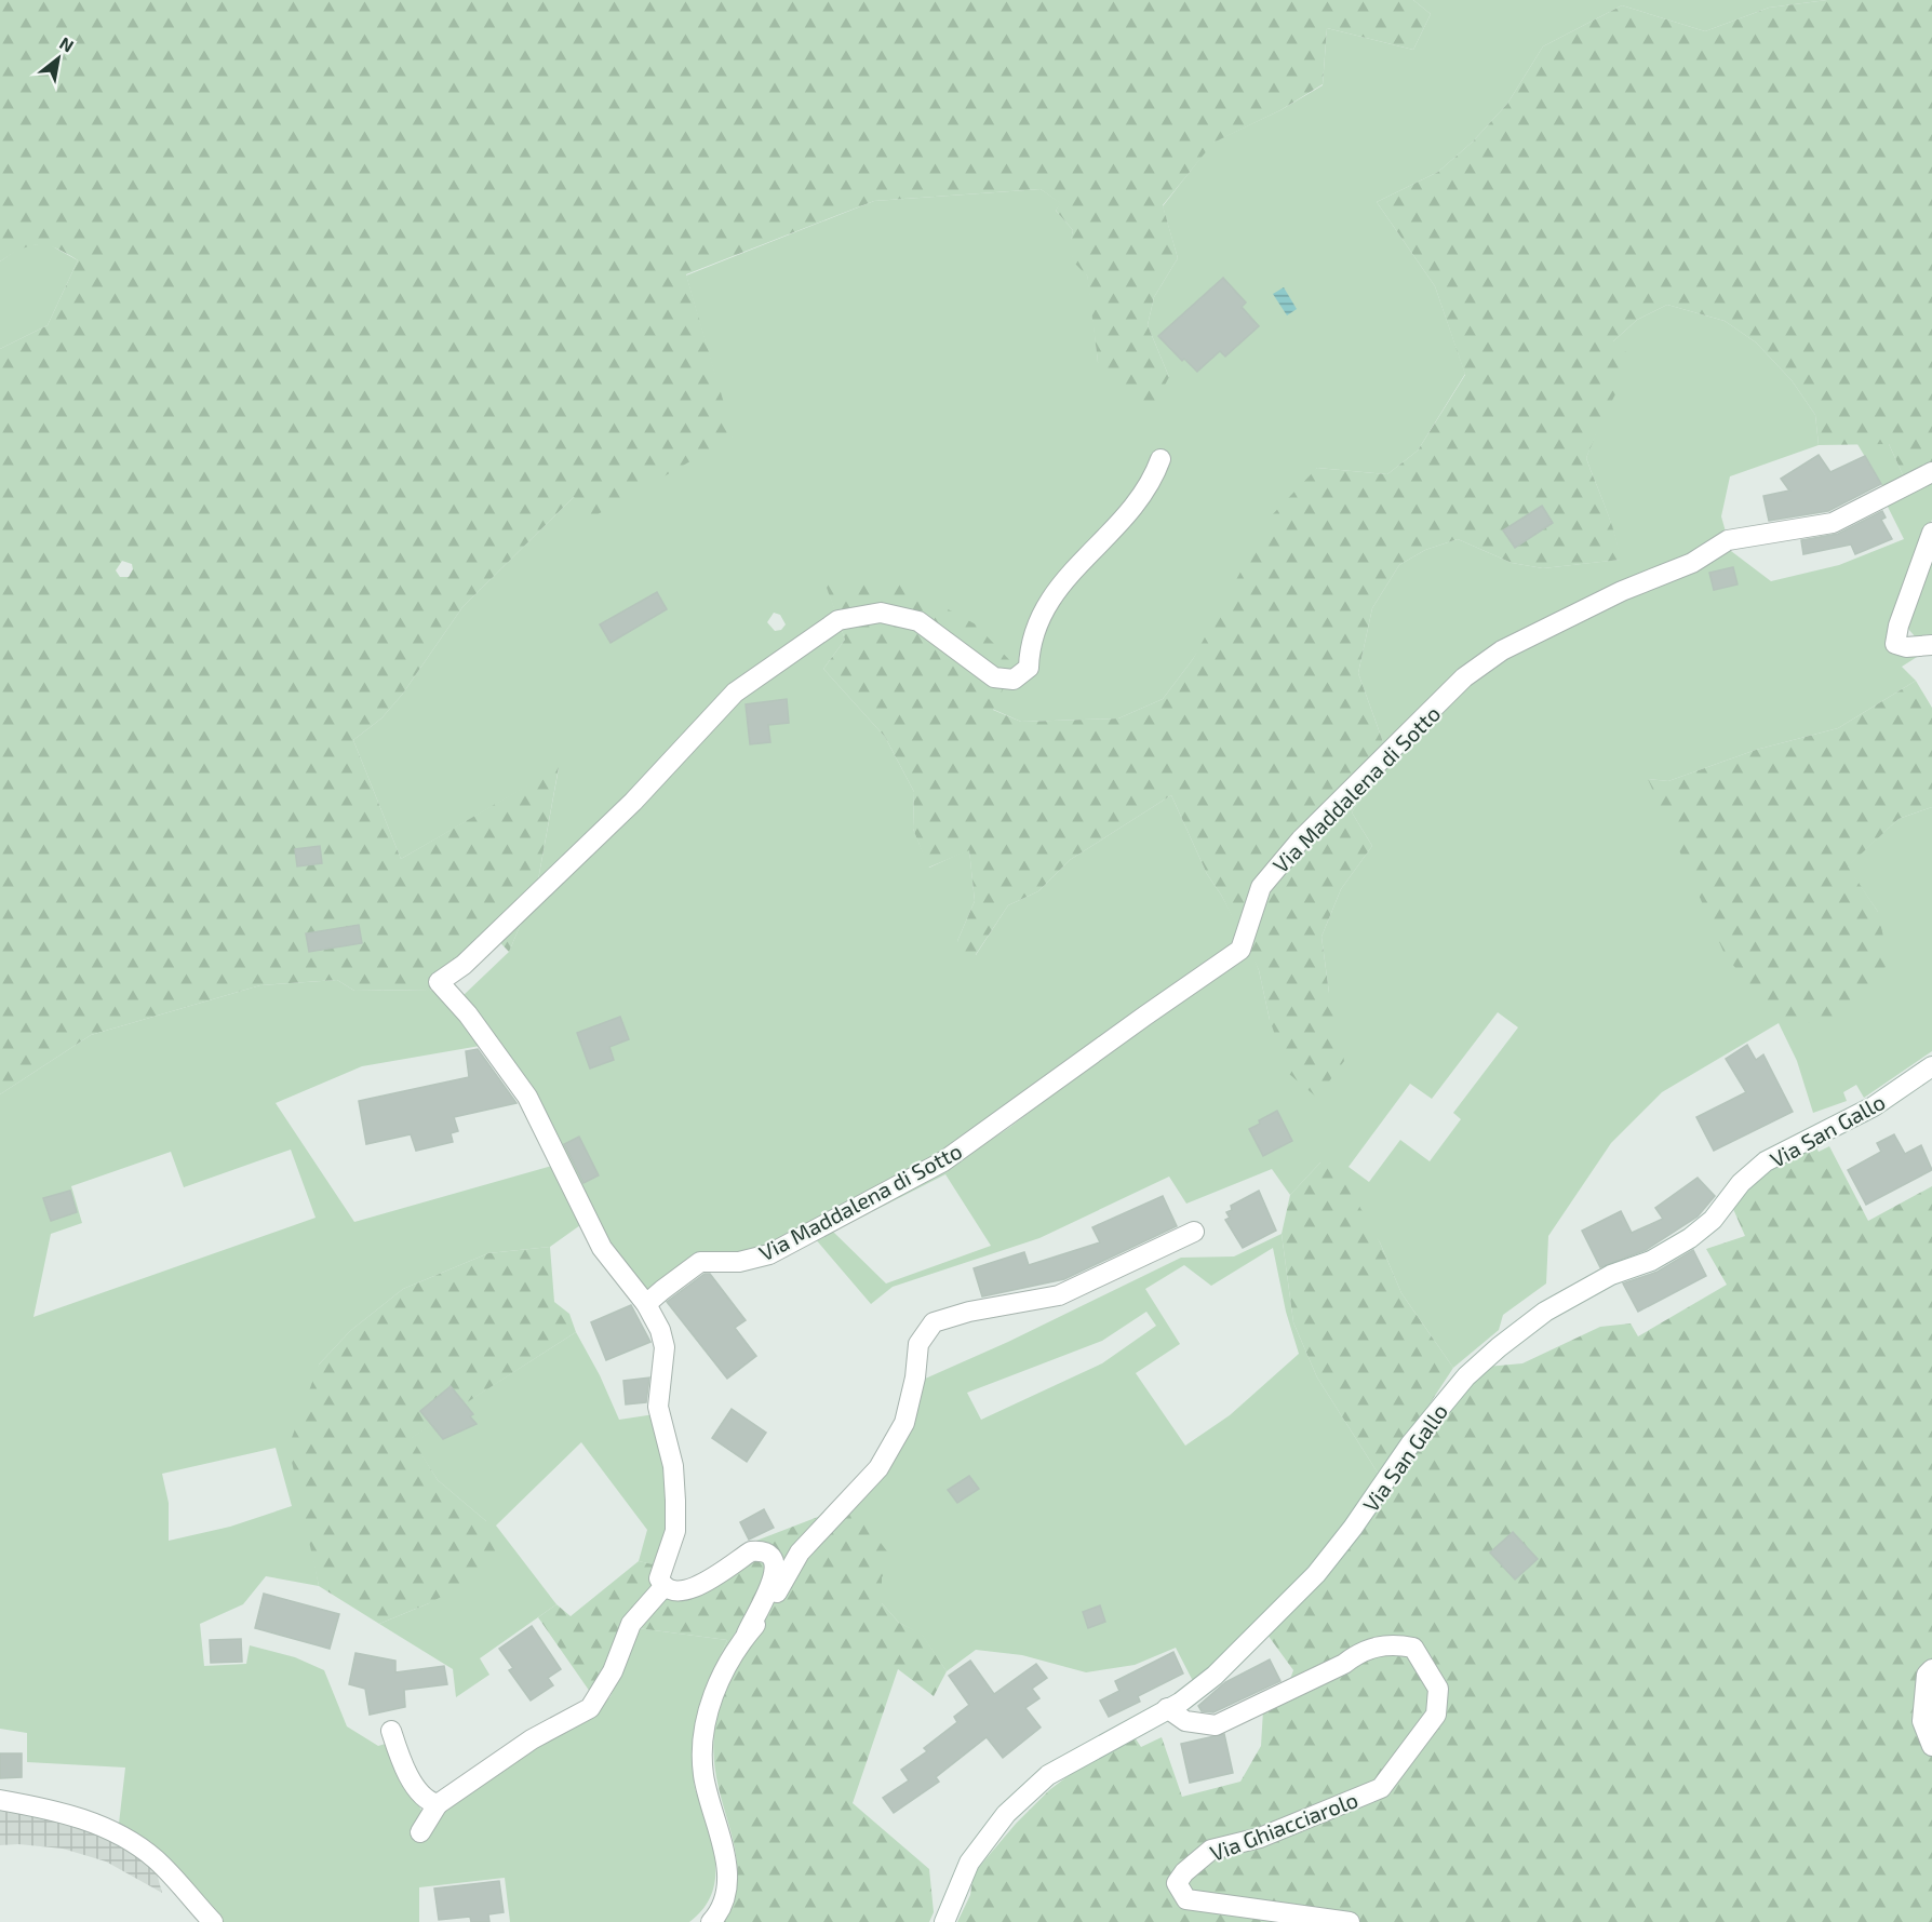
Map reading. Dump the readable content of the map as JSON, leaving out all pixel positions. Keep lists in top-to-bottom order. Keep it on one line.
{"streets":{"street":["Via Maddalena di Sotto","Via San Gallo","Via Ghiacciarolo"]},"crossings":[["Via San Gallo","Via Ghiacciarolo"]],"north":"top right"}
